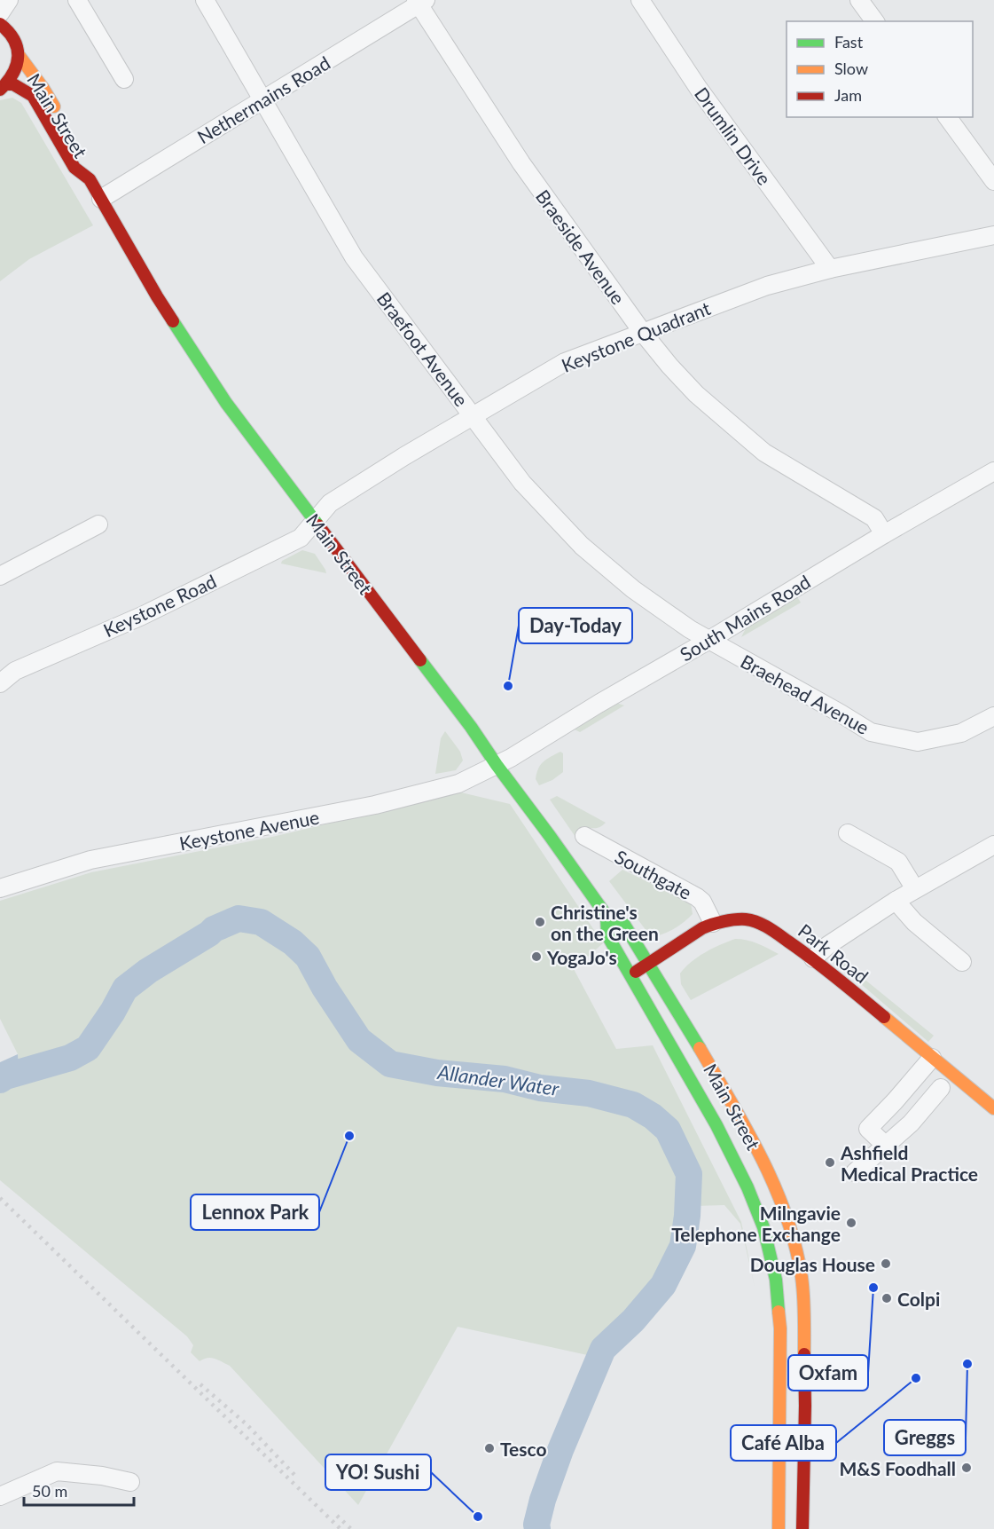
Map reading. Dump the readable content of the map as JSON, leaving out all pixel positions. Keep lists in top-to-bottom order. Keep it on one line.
{"streets":{"main road":["Main Street","Park Road"],"street":["Nethermains Road","Drumlin Drive","Braeside Avenue","Keystone Quadrant","Braefoot Avenue","Keystone Road","South Mains Road","Braehead Avenue","Keystone Avenue","Southgate"]},"crossings":[["Nethermains Road","Main Street"],["Nethermains Road","Braeside Avenue"],["Nethermains Road","Braefoot Avenue"],["Main Street","Keystone Quadrant"],["Main Street","Keystone Road"],["Main Street","South Mains Road"],["Main Street","Keystone Avenue"],["Main Street","Park Road"],["Drumlin Drive","Keystone Quadrant"],["Braeside Avenue","Keystone Quadrant"],["Braeside Avenue","South Mains Road"],["Keystone Quadrant","Braefoot Avenue"],["Keystone Quadrant","Keystone Road"],["Braefoot Avenue","South Mains Road"],["Braefoot Avenue","Braehead Avenue"],["South Mains Road","Braehead Avenue"],["South Mains Road","Keystone Avenue"],["Southgate","Park Road"]],"water":["Allander Water"],"places":["Day-Today","Christine's on the Green","YogaJo's","Lennox Park","Ashfield Medical Practice","Milngavie Telephone Exchange","Douglas House","Oxfam","Colpi","Greggs","Café Alba","Tesco","M&S Foodhall","YO! Sushi"],"legend":["Fast","Slow","Jam"],"scale_bar":"50 m"}
